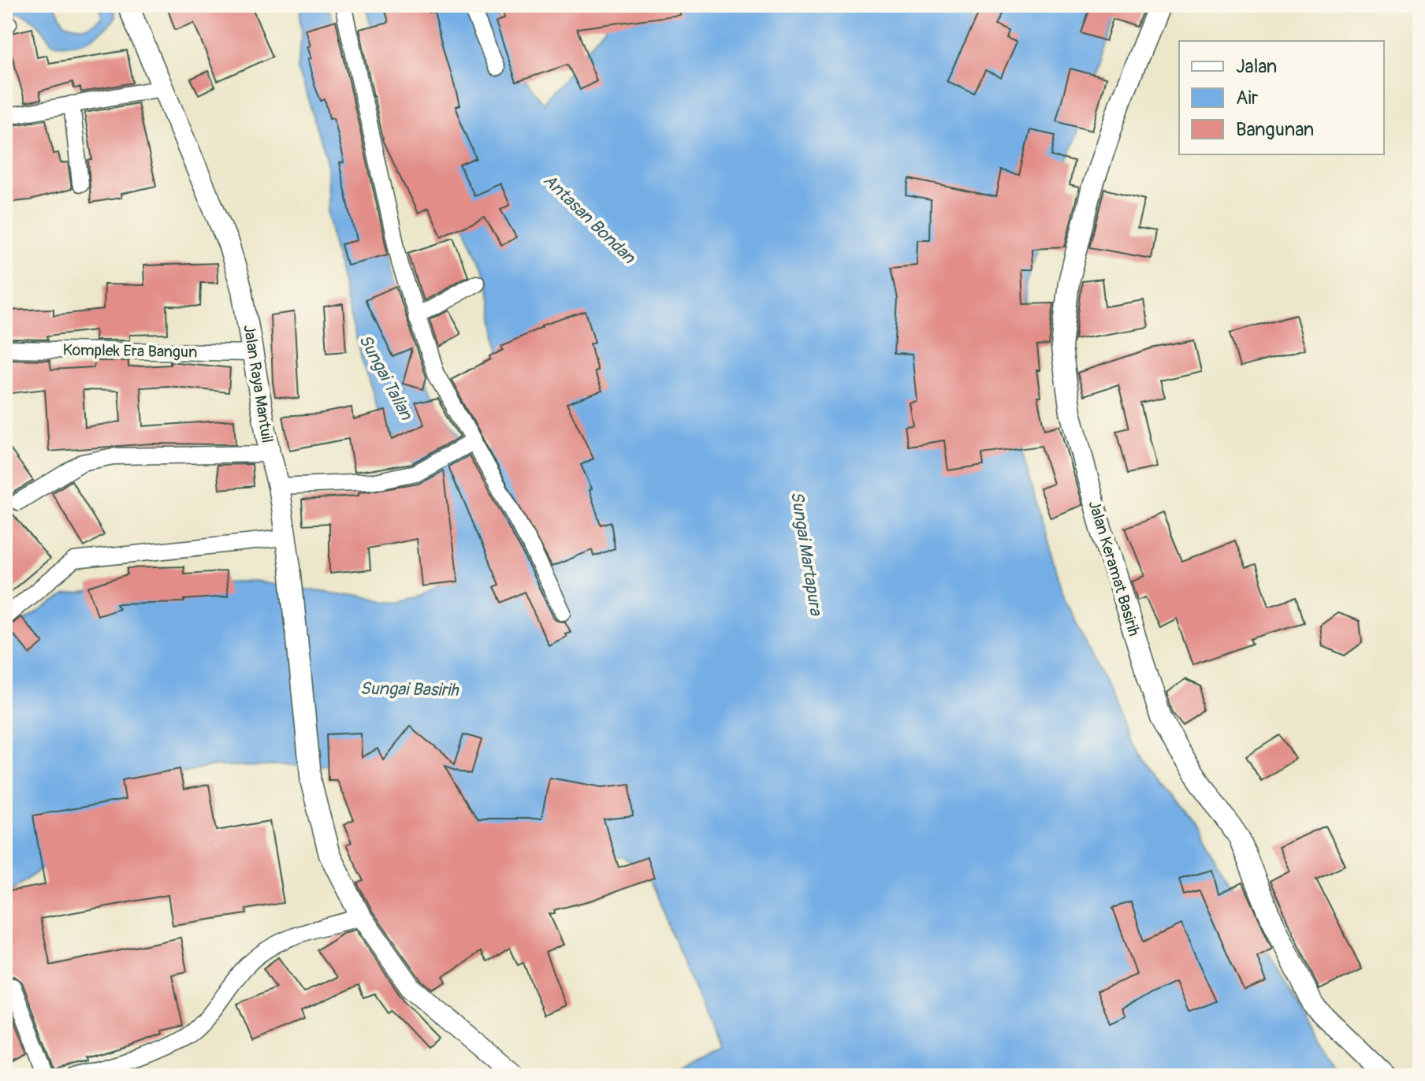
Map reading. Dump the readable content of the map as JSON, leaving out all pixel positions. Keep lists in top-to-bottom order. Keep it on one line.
{"streets":{"street":["Komplek Era Bangun","Jalan Raya Mantuil","Jalan Keramat Basirih"]},"crossings":[["Komplek Era Bangun","Jalan Raya Mantuil"]],"water":["Antasan Bondan","Sungai Talian","Sungai Martapura","Sungai Basirih"],"legend":["Jalan","Air","Bangunan"]}
